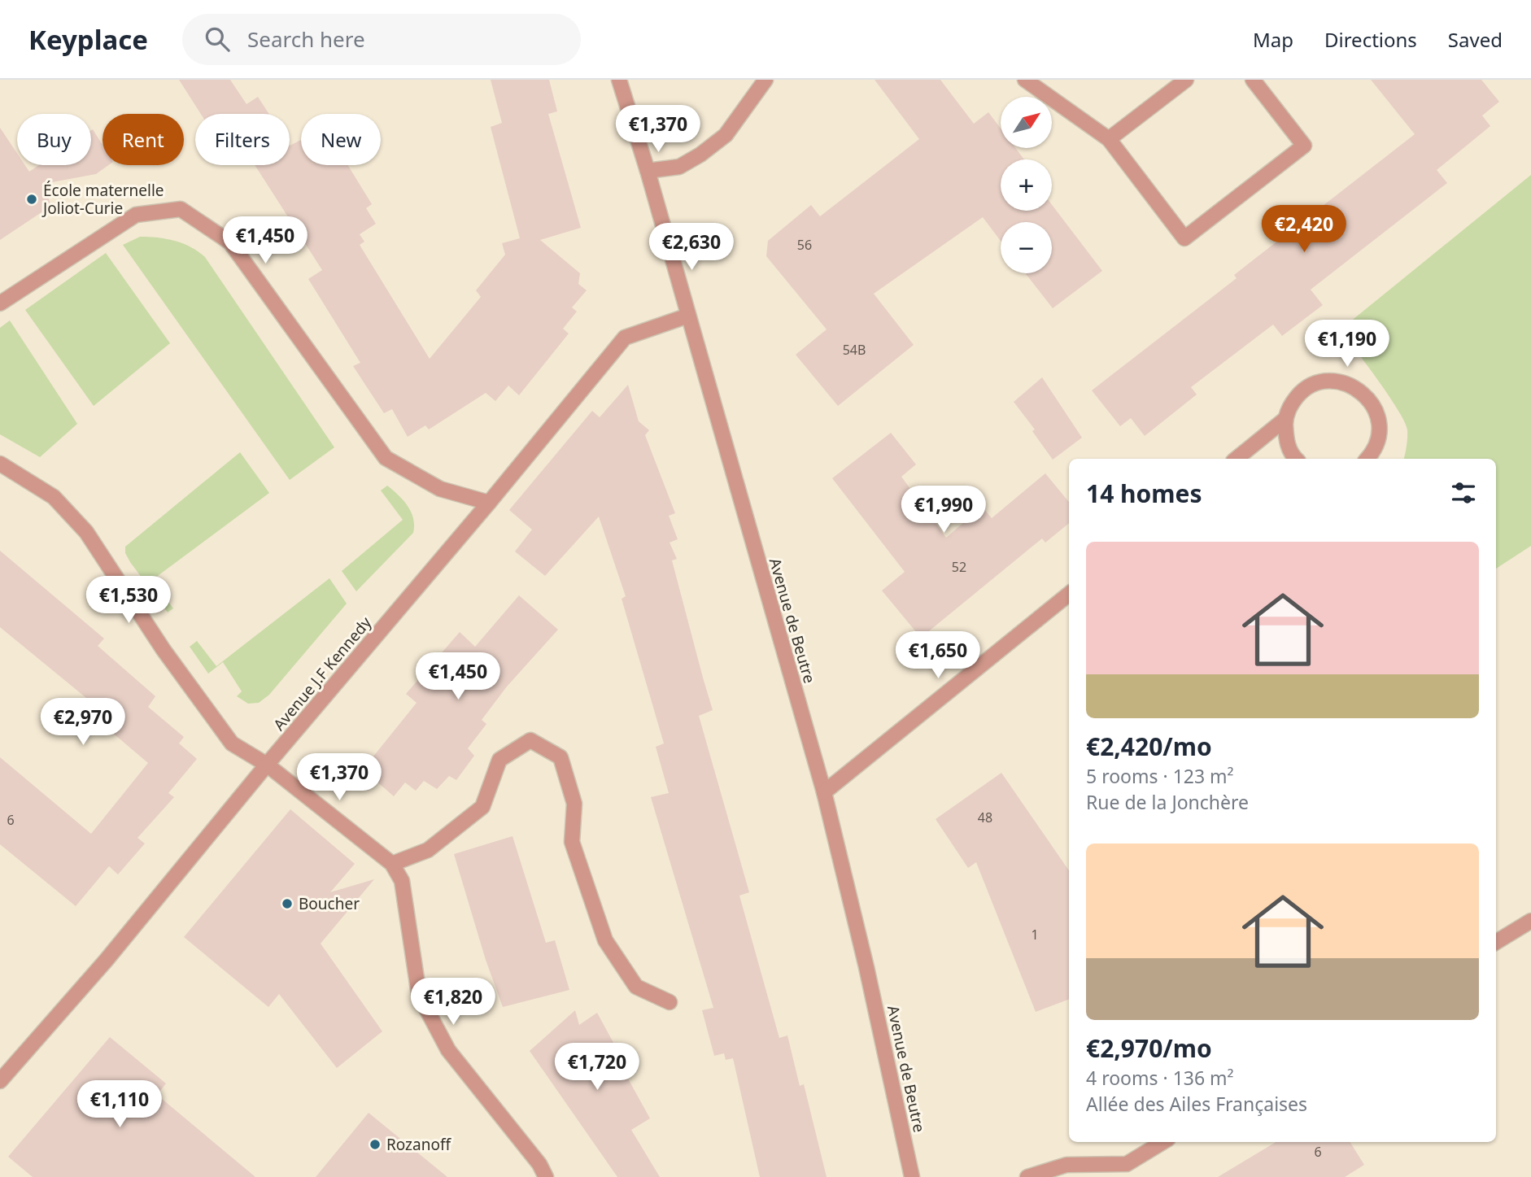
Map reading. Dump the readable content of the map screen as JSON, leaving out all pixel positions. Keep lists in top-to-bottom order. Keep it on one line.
{"streets":{"street":["Avenue de Beutre","Avenue J.F Kennedy"]},"crossings":[["Avenue de Beutre","Avenue J.F Kennedy"]],"places":["École maternelle Joliot-Curie","Boucher","Rozanoff"],"house_numbers":["56","54B","52","48","6","1","6"],"north":"top right","page":{"header":"Keyplace","search":"Search here","nav":["Map","Directions","Saved"],"map_buttons":["+","−"],"price":["€1,370","€2,420","€1,450","€2,630","€1,190","€1,990","€1,530","€1,650","€1,450","€2,970","€1,370","€1,820","€1,720","€1,110"],"chip":["Buy","Rent","Filters","New"],"heading":"14 homes","list":[{"name":"€2,420/mo","note":"5 rooms · 123 m² · Rue de la Jonchère"},{"name":"€2,970/mo","note":"4 rooms · 136 m² · Allée des Ailes Françaises"}]}}
